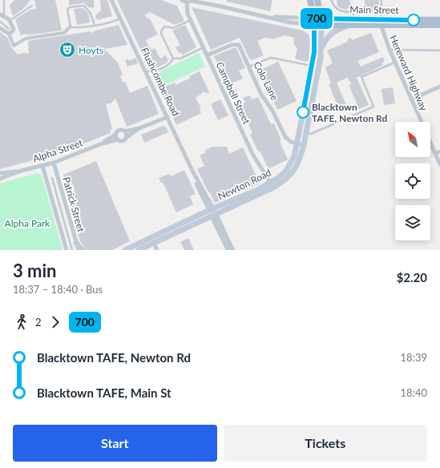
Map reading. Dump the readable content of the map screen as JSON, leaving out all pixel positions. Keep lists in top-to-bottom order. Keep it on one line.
{"streets":{"main road":["Main Street","Newton Road"],"street":["Hereward Highway","Colo Lane","Flushcombe Road","Campbell Street","Alpha Street","Patrick Street"]},"crossings":[["Main Street","Hereward Highway"],["Main Street","Campbell Street"],["Main Street","Newton Road"],["Colo Lane","Campbell Street"],["Colo Lane","Newton Road"],["Flushcombe Road","Newton Road"],["Campbell Street","Newton Road"],["Alpha Street","Patrick Street"]],"parks":["Alpha Park"],"places":{"theatre":["Hoyts"],"other":["Blacktown TAFE, Newton Rd"]},"lines":["bus line 700"],"north":"top left","page":{"on_map":"700","heading":["3 min","18:37 – 18:40 · Bus","$2.20"],"legs":["2","700"],"list":[{"name":"Blacktown TAFE, Newton Rd","value":"18:39"},{"name":"Blacktown TAFE, Main St","value":"18:40"}],"buttons":["Start","Tickets"]}}
